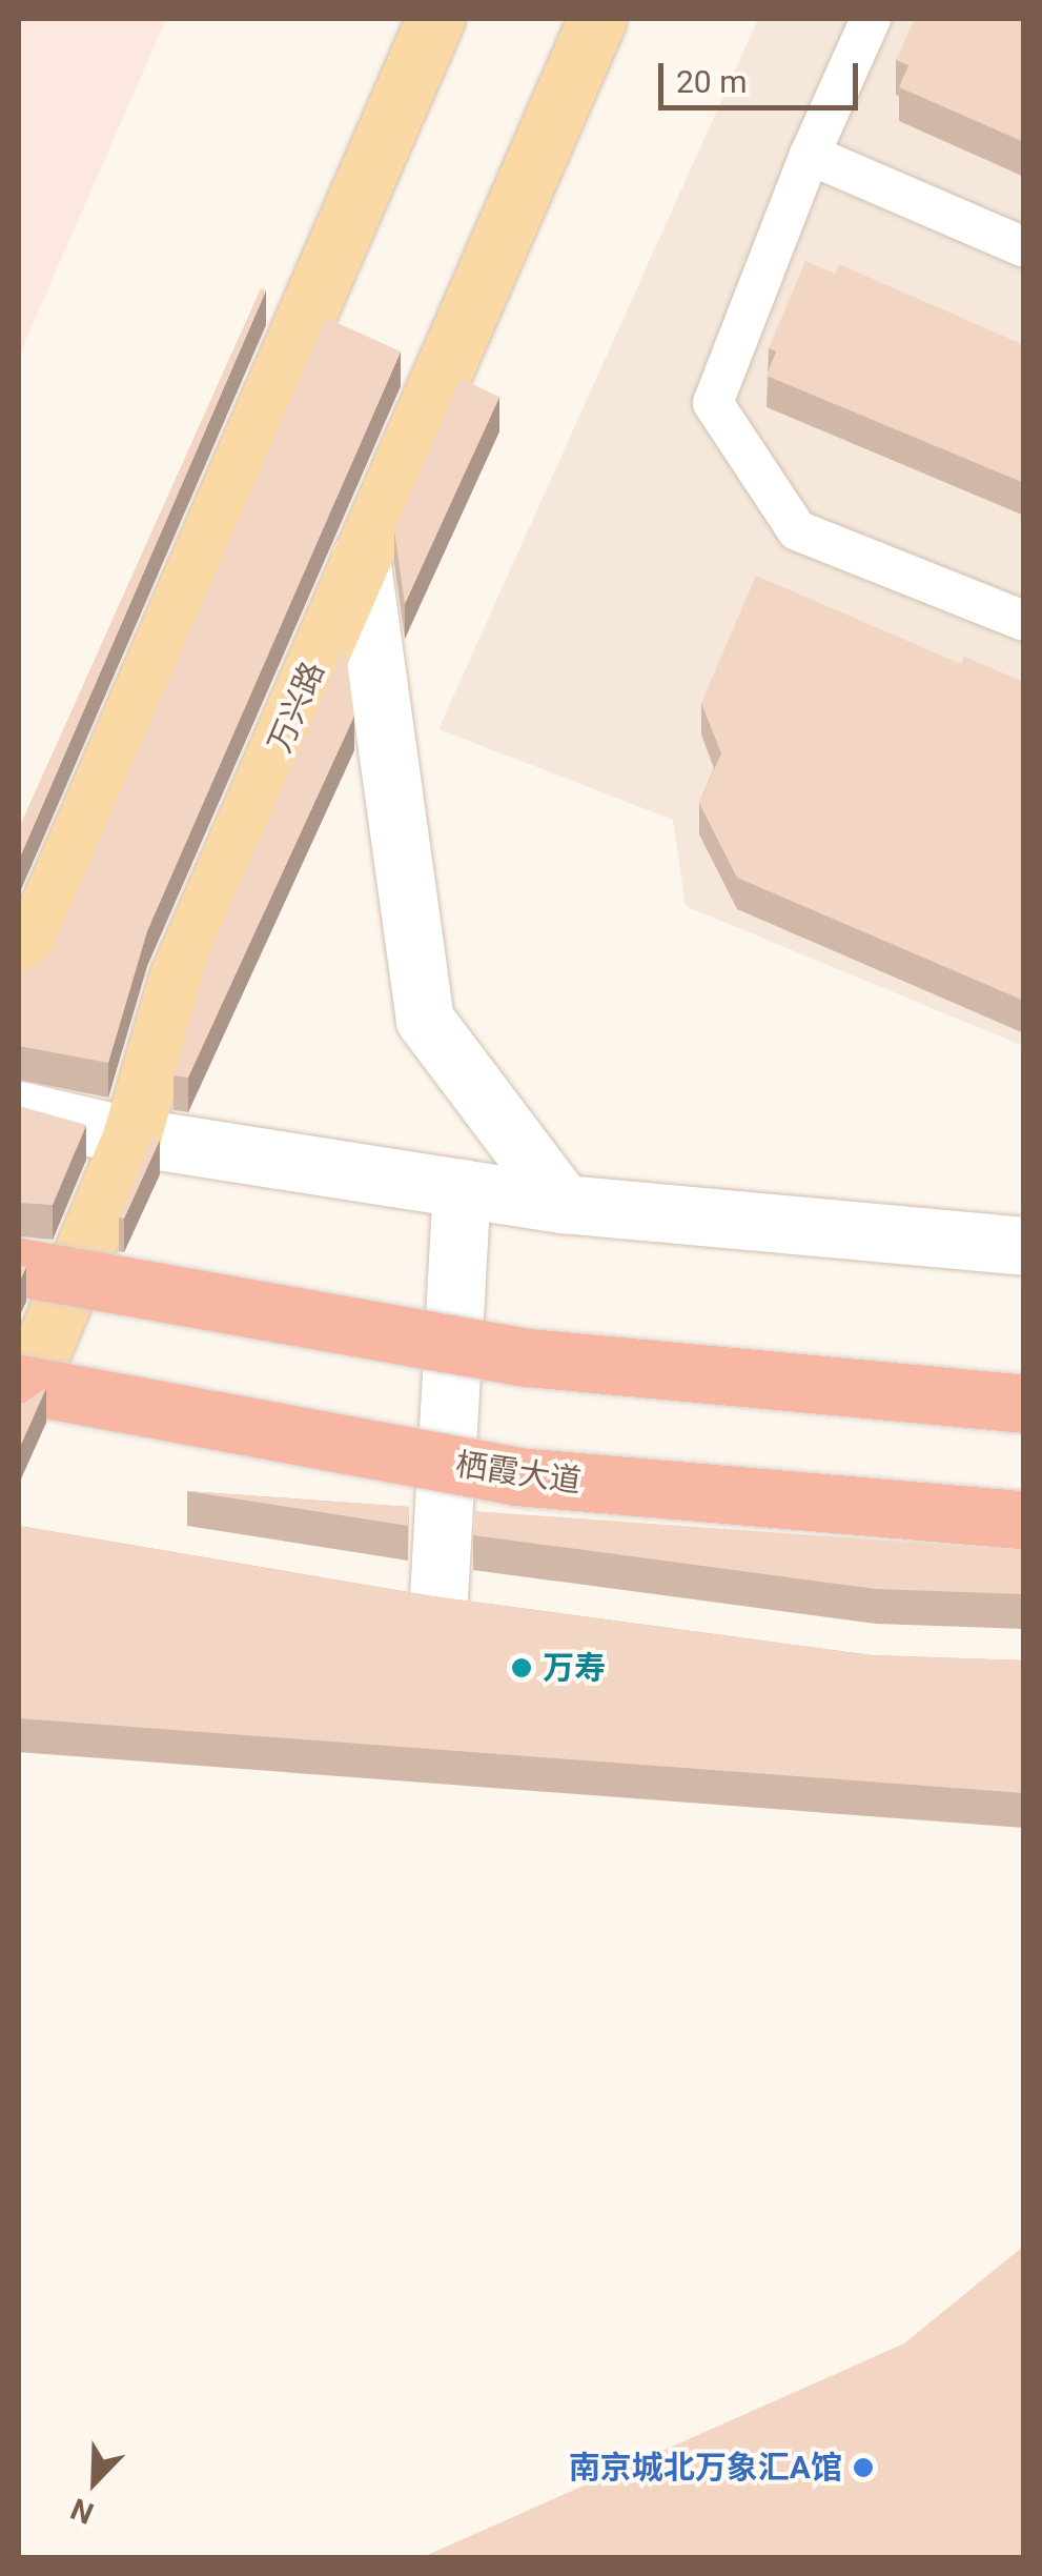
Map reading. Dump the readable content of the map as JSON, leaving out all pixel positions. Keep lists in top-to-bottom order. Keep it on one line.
{"streets":{"highway":["栖霞大道"],"main road":["万兴路"]},"places":["万寿","南京城北万象汇A馆"],"scale_bar":"20 m","north":"bottom left"}
